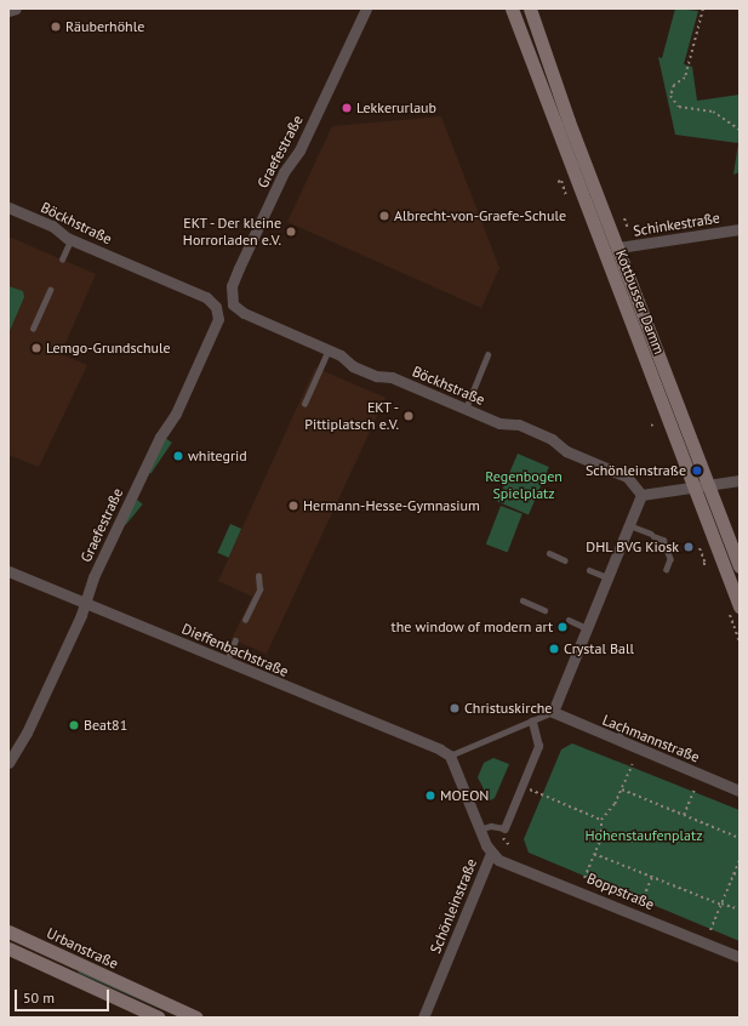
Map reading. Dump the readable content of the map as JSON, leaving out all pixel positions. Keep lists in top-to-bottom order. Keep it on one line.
{"streets":{"main road":["Kottbusser Damm","Urbanstraße"],"street":["Graefestraße","Böckhstraße","Schinkestraße","Dieffenbachstraße","Lachmannstraße","Boppstraße","Schönleinstraße"]},"crossings":[["Graefestraße","Böckhstraße"],["Graefestraße","Dieffenbachstraße"],["Schinkestraße","Kottbusser Damm"],["Dieffenbachstraße","Schönleinstraße"],["Boppstraße","Schönleinstraße"]],"parks":["Regenbogen Spielplatz","Hohenstaufenplatz"],"places":["Räuberhöhle","Lekkerurlaub","Albrecht-von-Graefe-Schule","EKT - Der kleine Horrorladen e.V.","Lemgo-Grundschule","EKT - Pittiplatsch e.V.","whitegrid","Schönleinstraße","Hermann-Hesse-Gymnasium","DHL BVG Kiosk","the window of modern art","Crystal Ball","Christuskirche","Beat81","MOEON"],"scale_bar":"50 m"}
